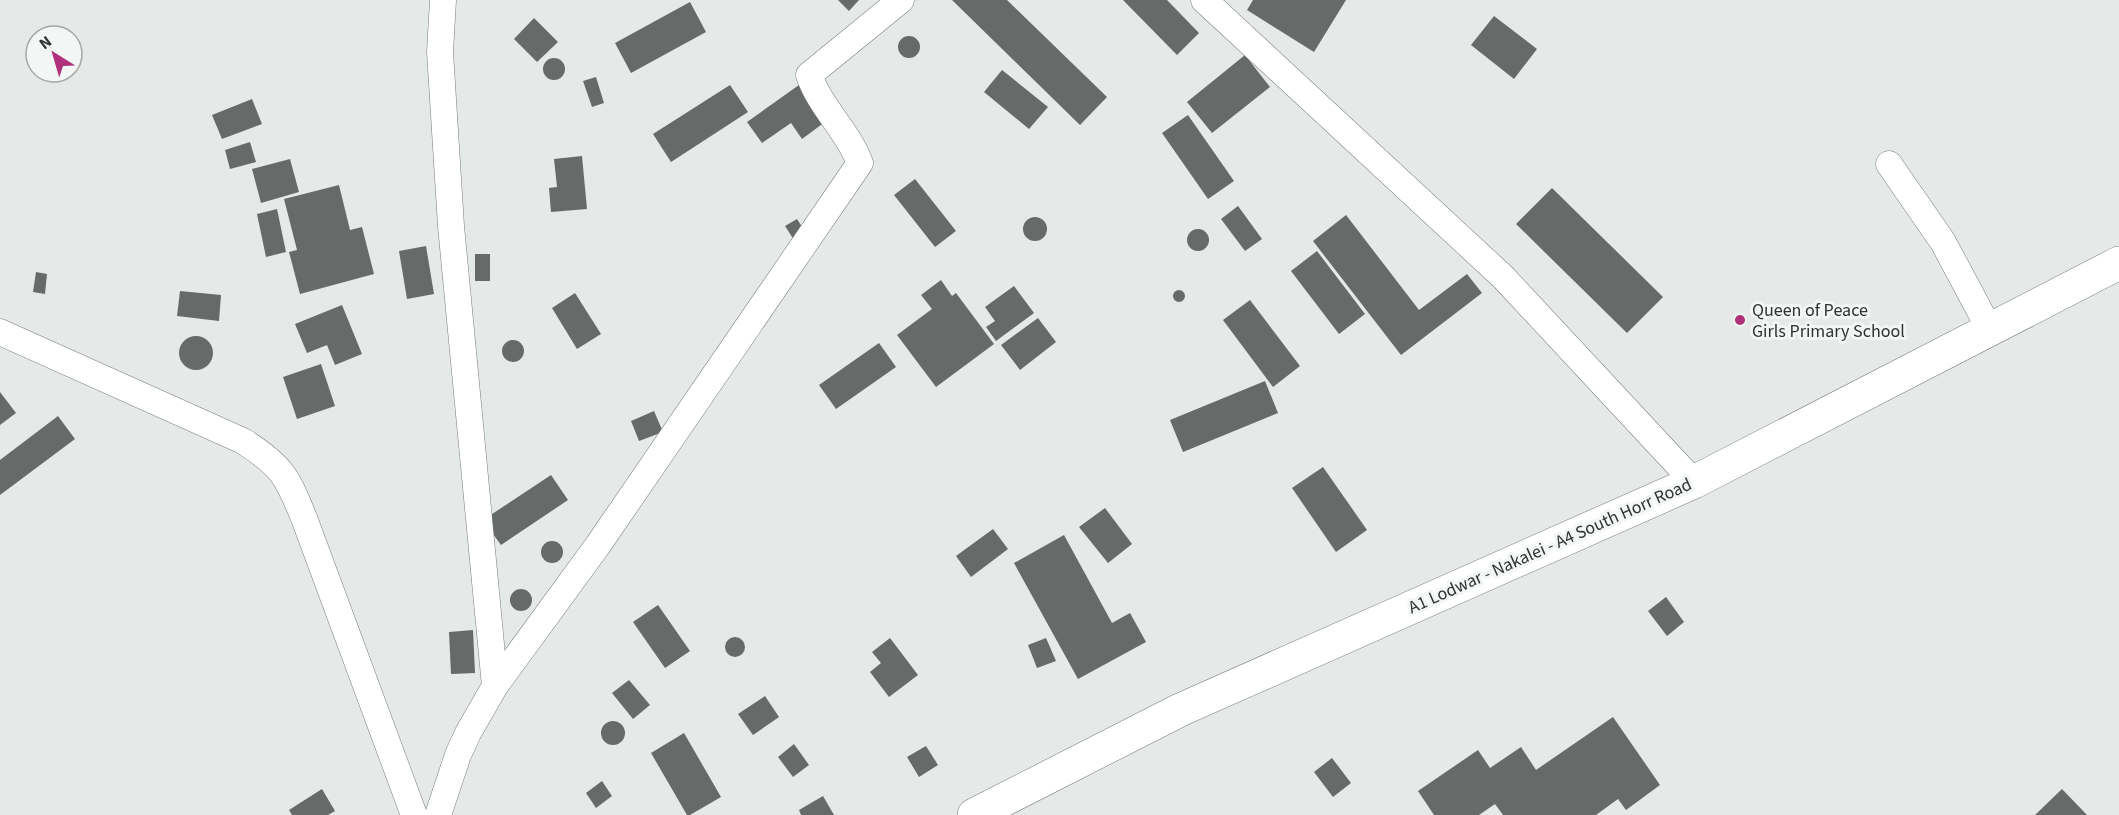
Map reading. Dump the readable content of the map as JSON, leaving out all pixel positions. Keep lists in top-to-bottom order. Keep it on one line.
{"streets":{"main road":["A1 Lodwar - Nakalei - A4 South Horr Road"]},"places":["Queen of Peace Girls Primary School"],"north":"top left"}
